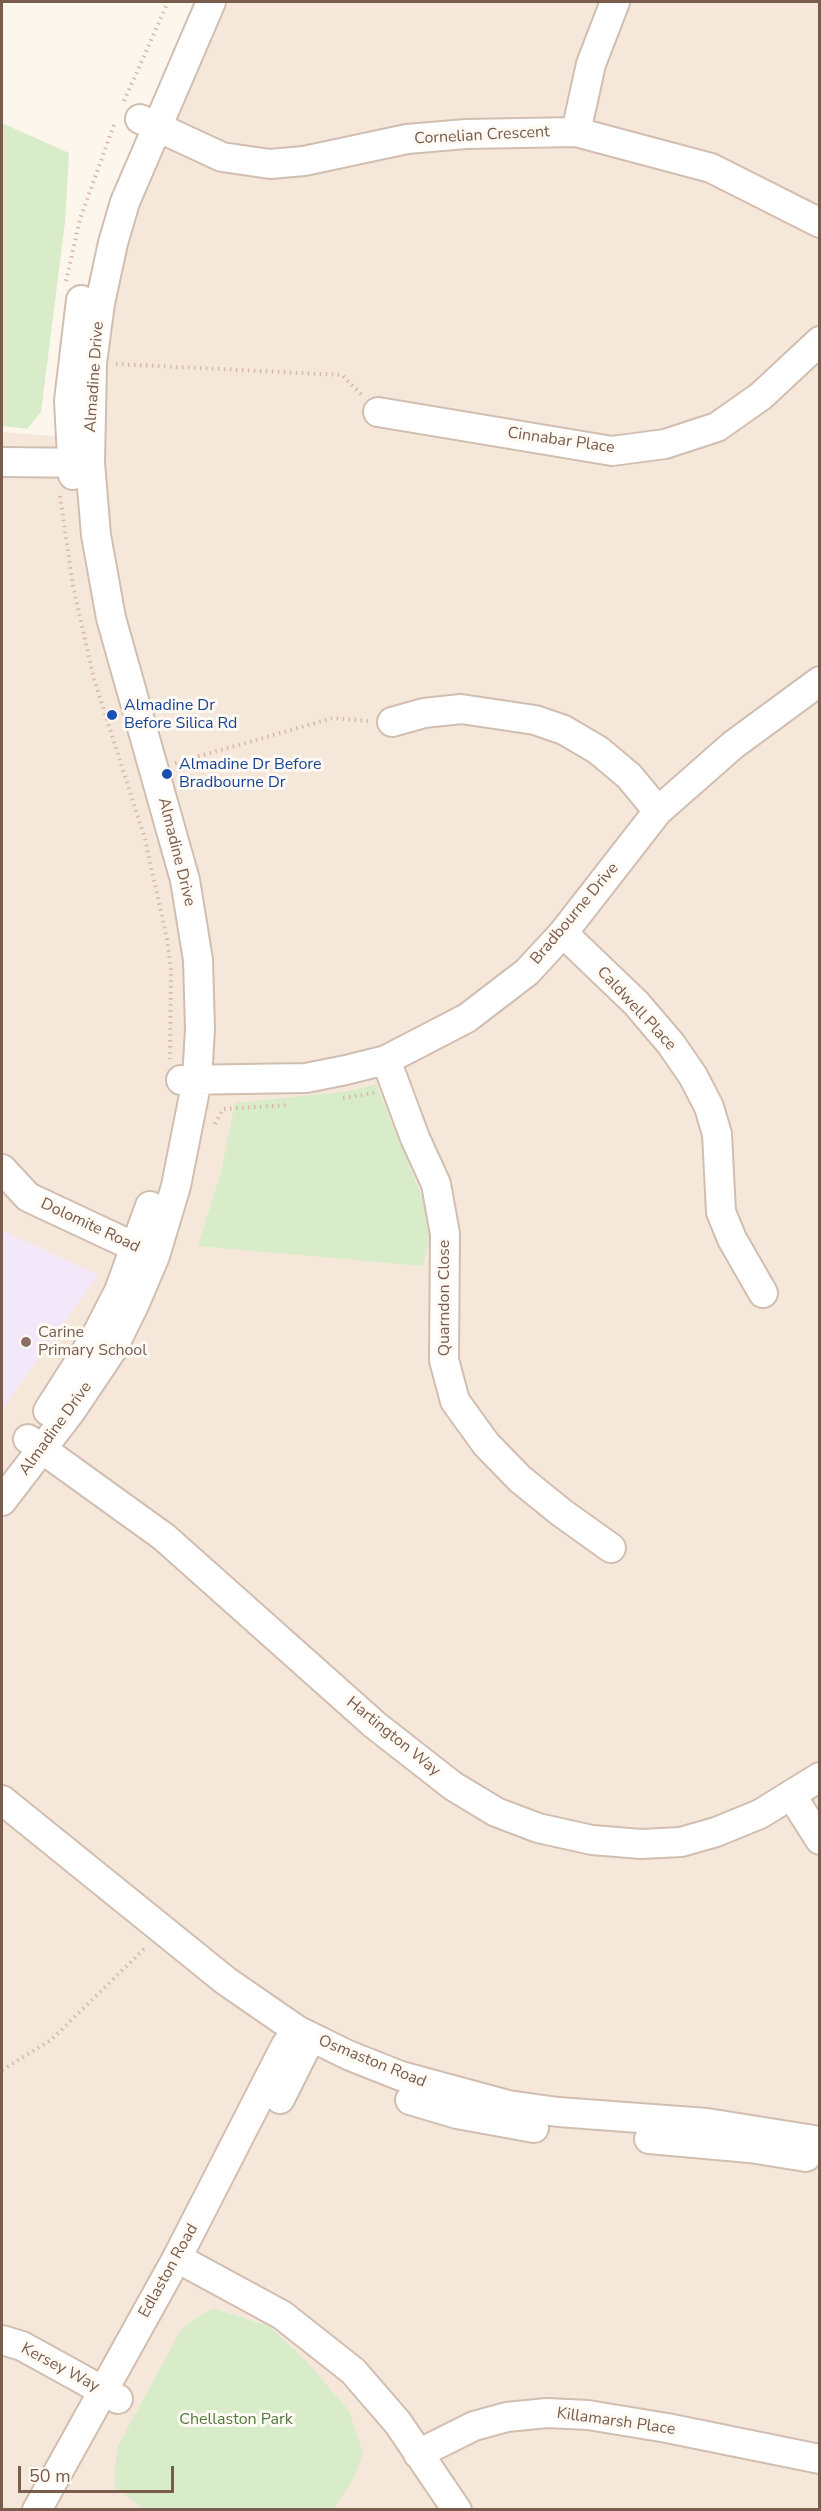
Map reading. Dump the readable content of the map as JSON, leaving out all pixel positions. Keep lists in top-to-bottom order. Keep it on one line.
{"streets":{"street":["Cornelian Crescent","Almadine Drive","Cinnabar Place","Bradbourne Drive","Caldwell Place","Dolomite Road","Quarndon Close","Hartington Way","Osmaston Road","Edlaston Road","Kersey Way","Killamarsh Place"]},"crossings":[["Cornelian Crescent","Almadine Drive"],["Almadine Drive","Bradbourne Drive"],["Almadine Drive","Dolomite Road"],["Almadine Drive","Hartington Way"],["Bradbourne Drive","Caldwell Place"],["Bradbourne Drive","Quarndon Close"],["Osmaston Road","Edlaston Road"],["Edlaston Road","Kersey Way"]],"parks":["Chellaston Park"],"places":["Almadine Dr Before Silica Rd","Almadine Dr Before Bradbourne Dr","Carine Primary School"],"scale_bar":"50 m"}
